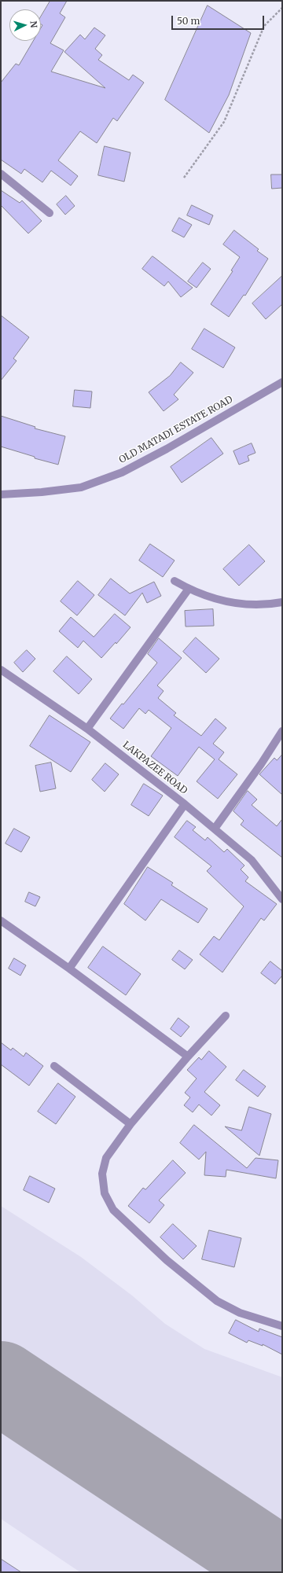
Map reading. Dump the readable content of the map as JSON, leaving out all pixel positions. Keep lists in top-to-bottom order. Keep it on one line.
{"streets":{"street":["OLD MATADI ESTATE ROAD","LAKPAZEE ROAD"]},"scale_bar":"50 m","north":"right"}
